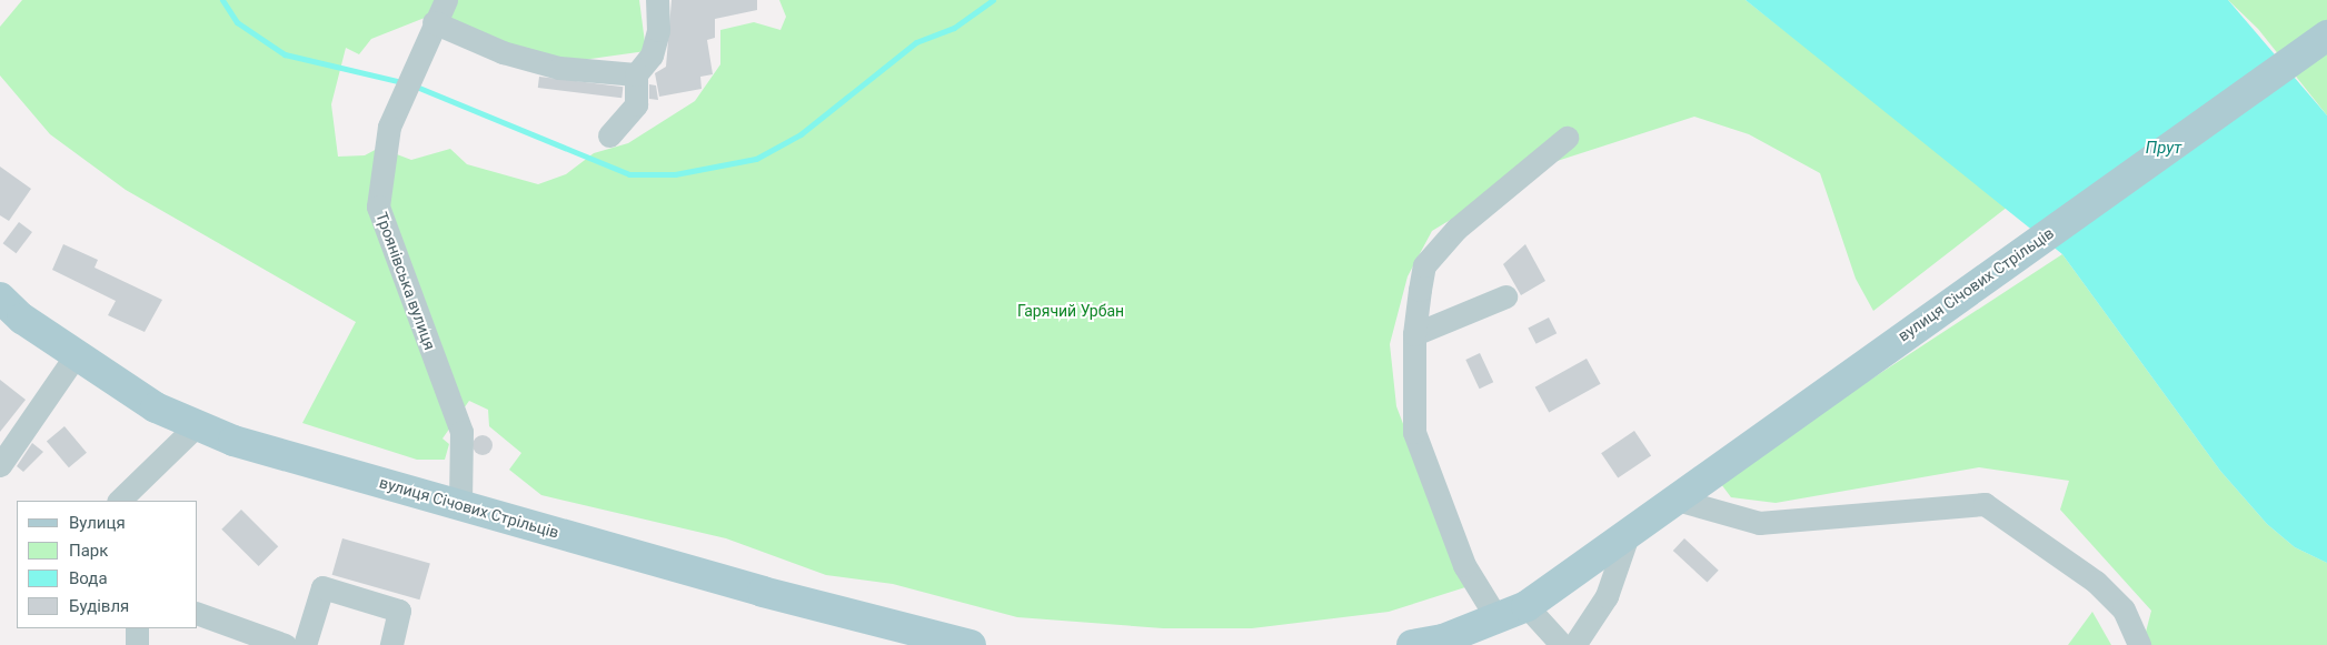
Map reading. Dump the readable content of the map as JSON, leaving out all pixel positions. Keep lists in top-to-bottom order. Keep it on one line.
{"streets":{"main road":["вулиця Січових Стрільців"],"street":["Троянівська вулиця"]},"crossings":[["Троянівська вулиця","вулиця Січових Стрільців"]],"water":["Прут"],"parks":["Гарячий Урбан"],"legend":["Вулиця","Парк","Вода","Будівля"]}
